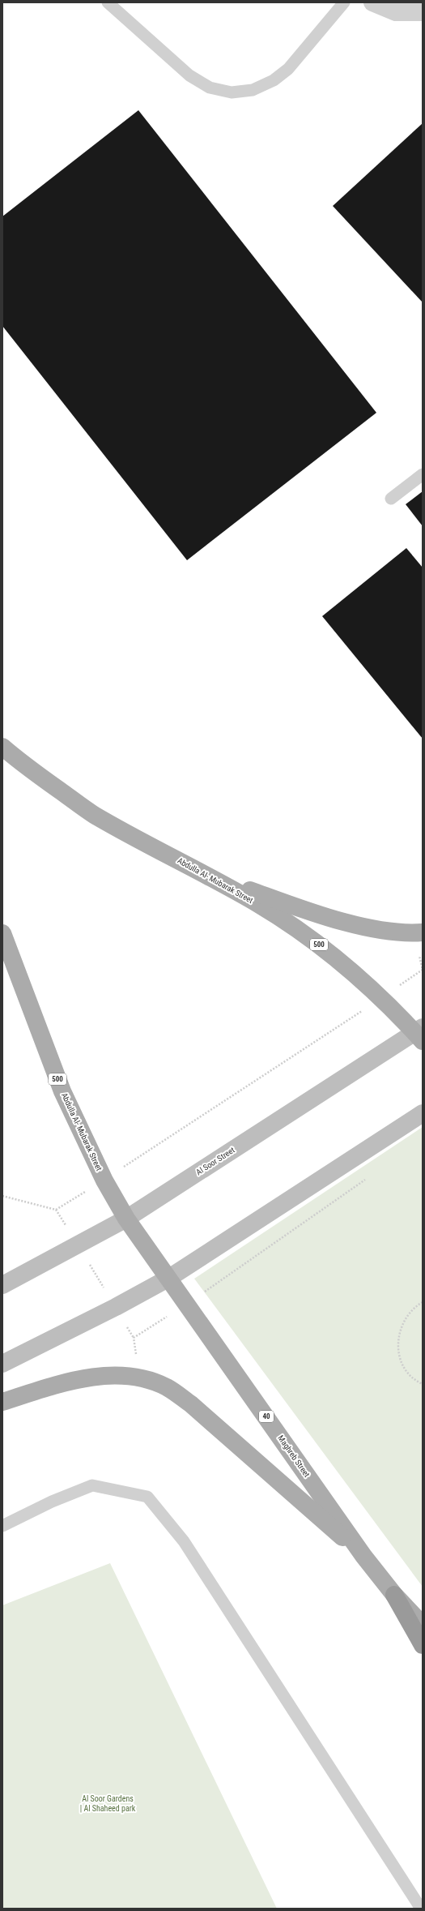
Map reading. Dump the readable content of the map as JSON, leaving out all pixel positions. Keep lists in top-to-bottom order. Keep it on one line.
{"streets":{"main road":["Abdulla Al- Mubarak Street","500","Al Soor Street","40","Maghreb Street"]},"crossings":[["Abdulla Al- Mubarak Street","Al Soor Street"],["Abdulla Al- Mubarak Street","Maghreb Street"],["Al Soor Street","Maghreb Street"]],"parks":["Al Soor Gardens | Al Shaheed park"]}
